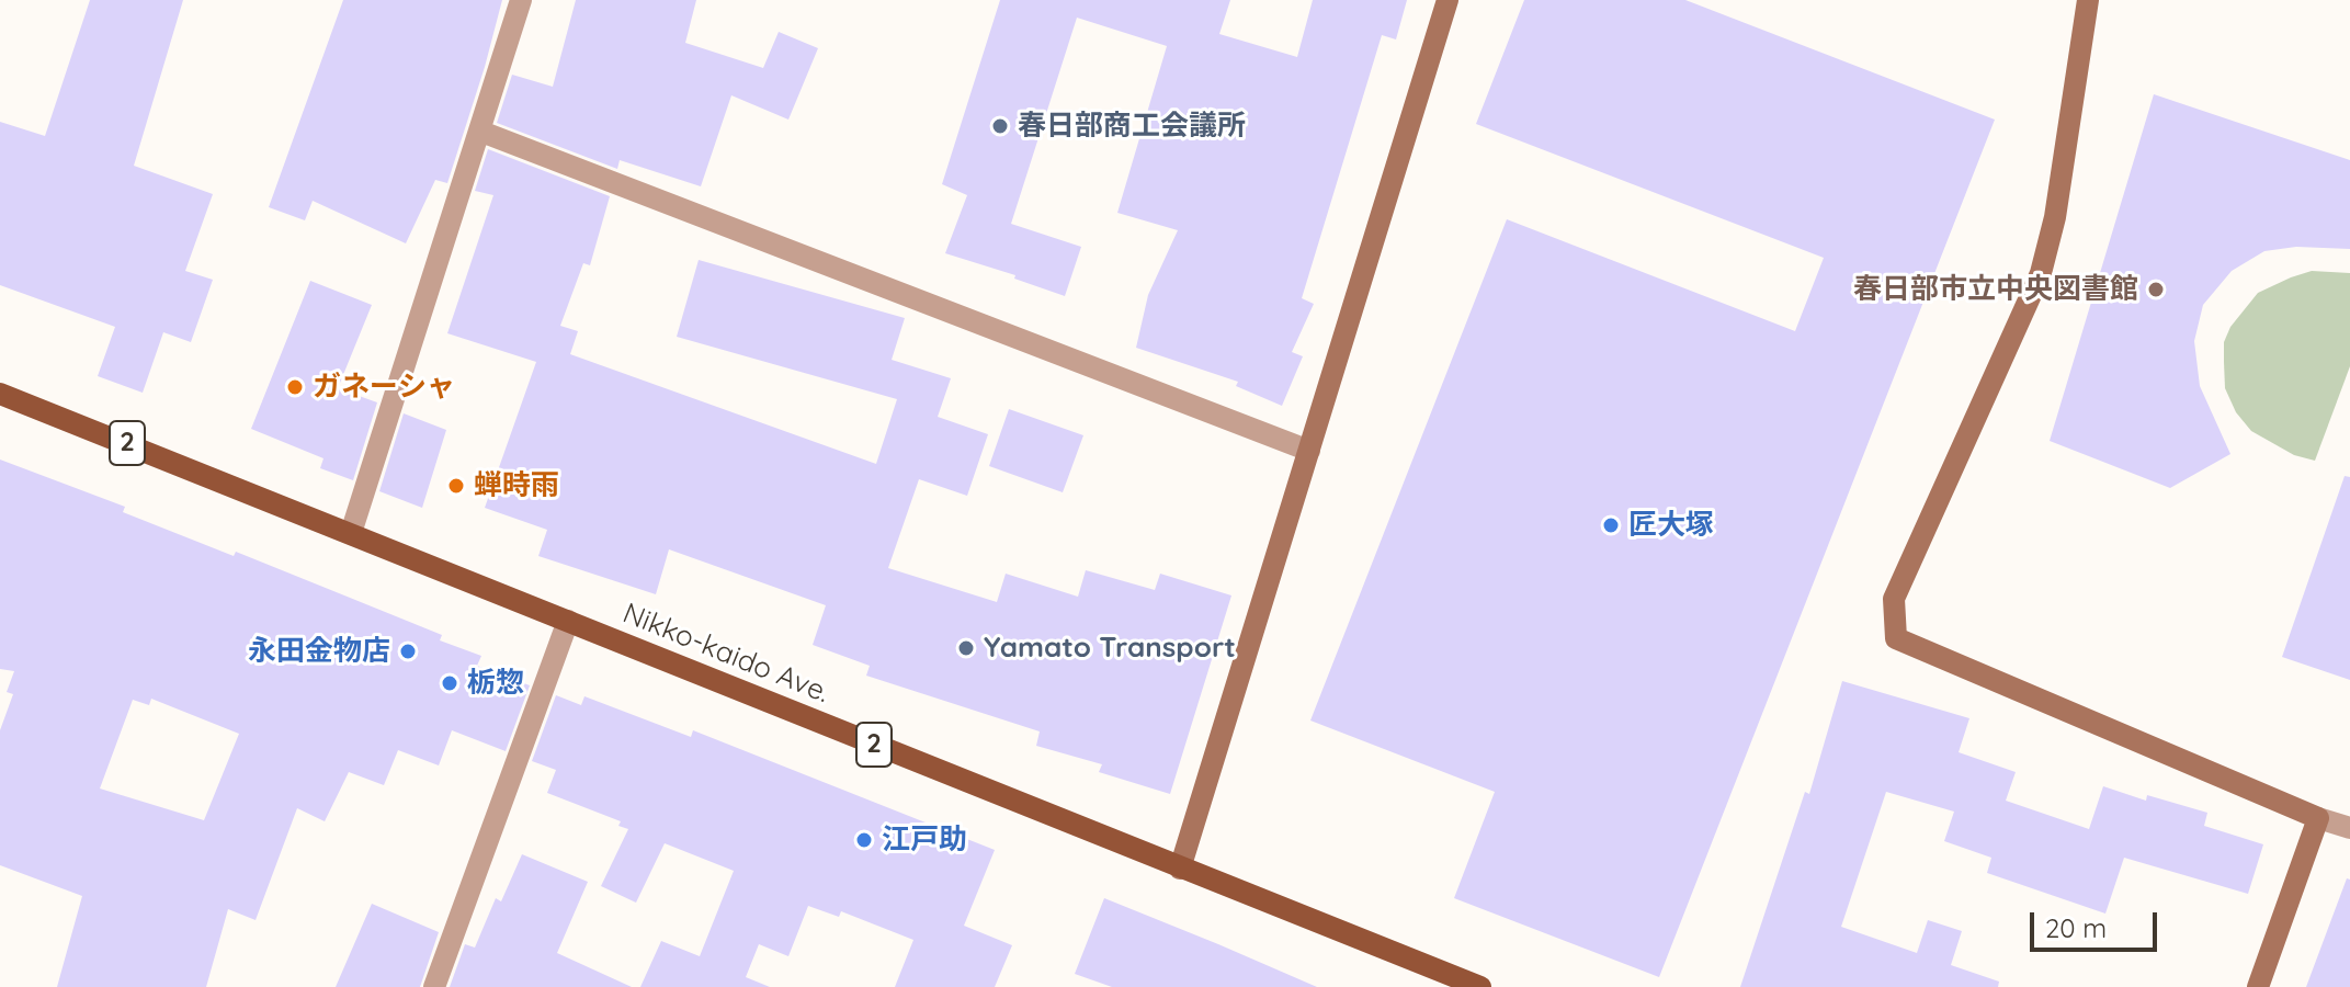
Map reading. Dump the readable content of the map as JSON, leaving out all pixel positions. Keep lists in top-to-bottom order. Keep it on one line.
{"streets":{"main road":["2","Nikko-kaido Ave."]},"places":["春日部商工会議所","春日部市立中央図書館","ガネーシャ","蝉時雨","匠大塚","Yamato Transport","永田金物店","栃惣","江戸助"],"scale_bar":"20 m"}
